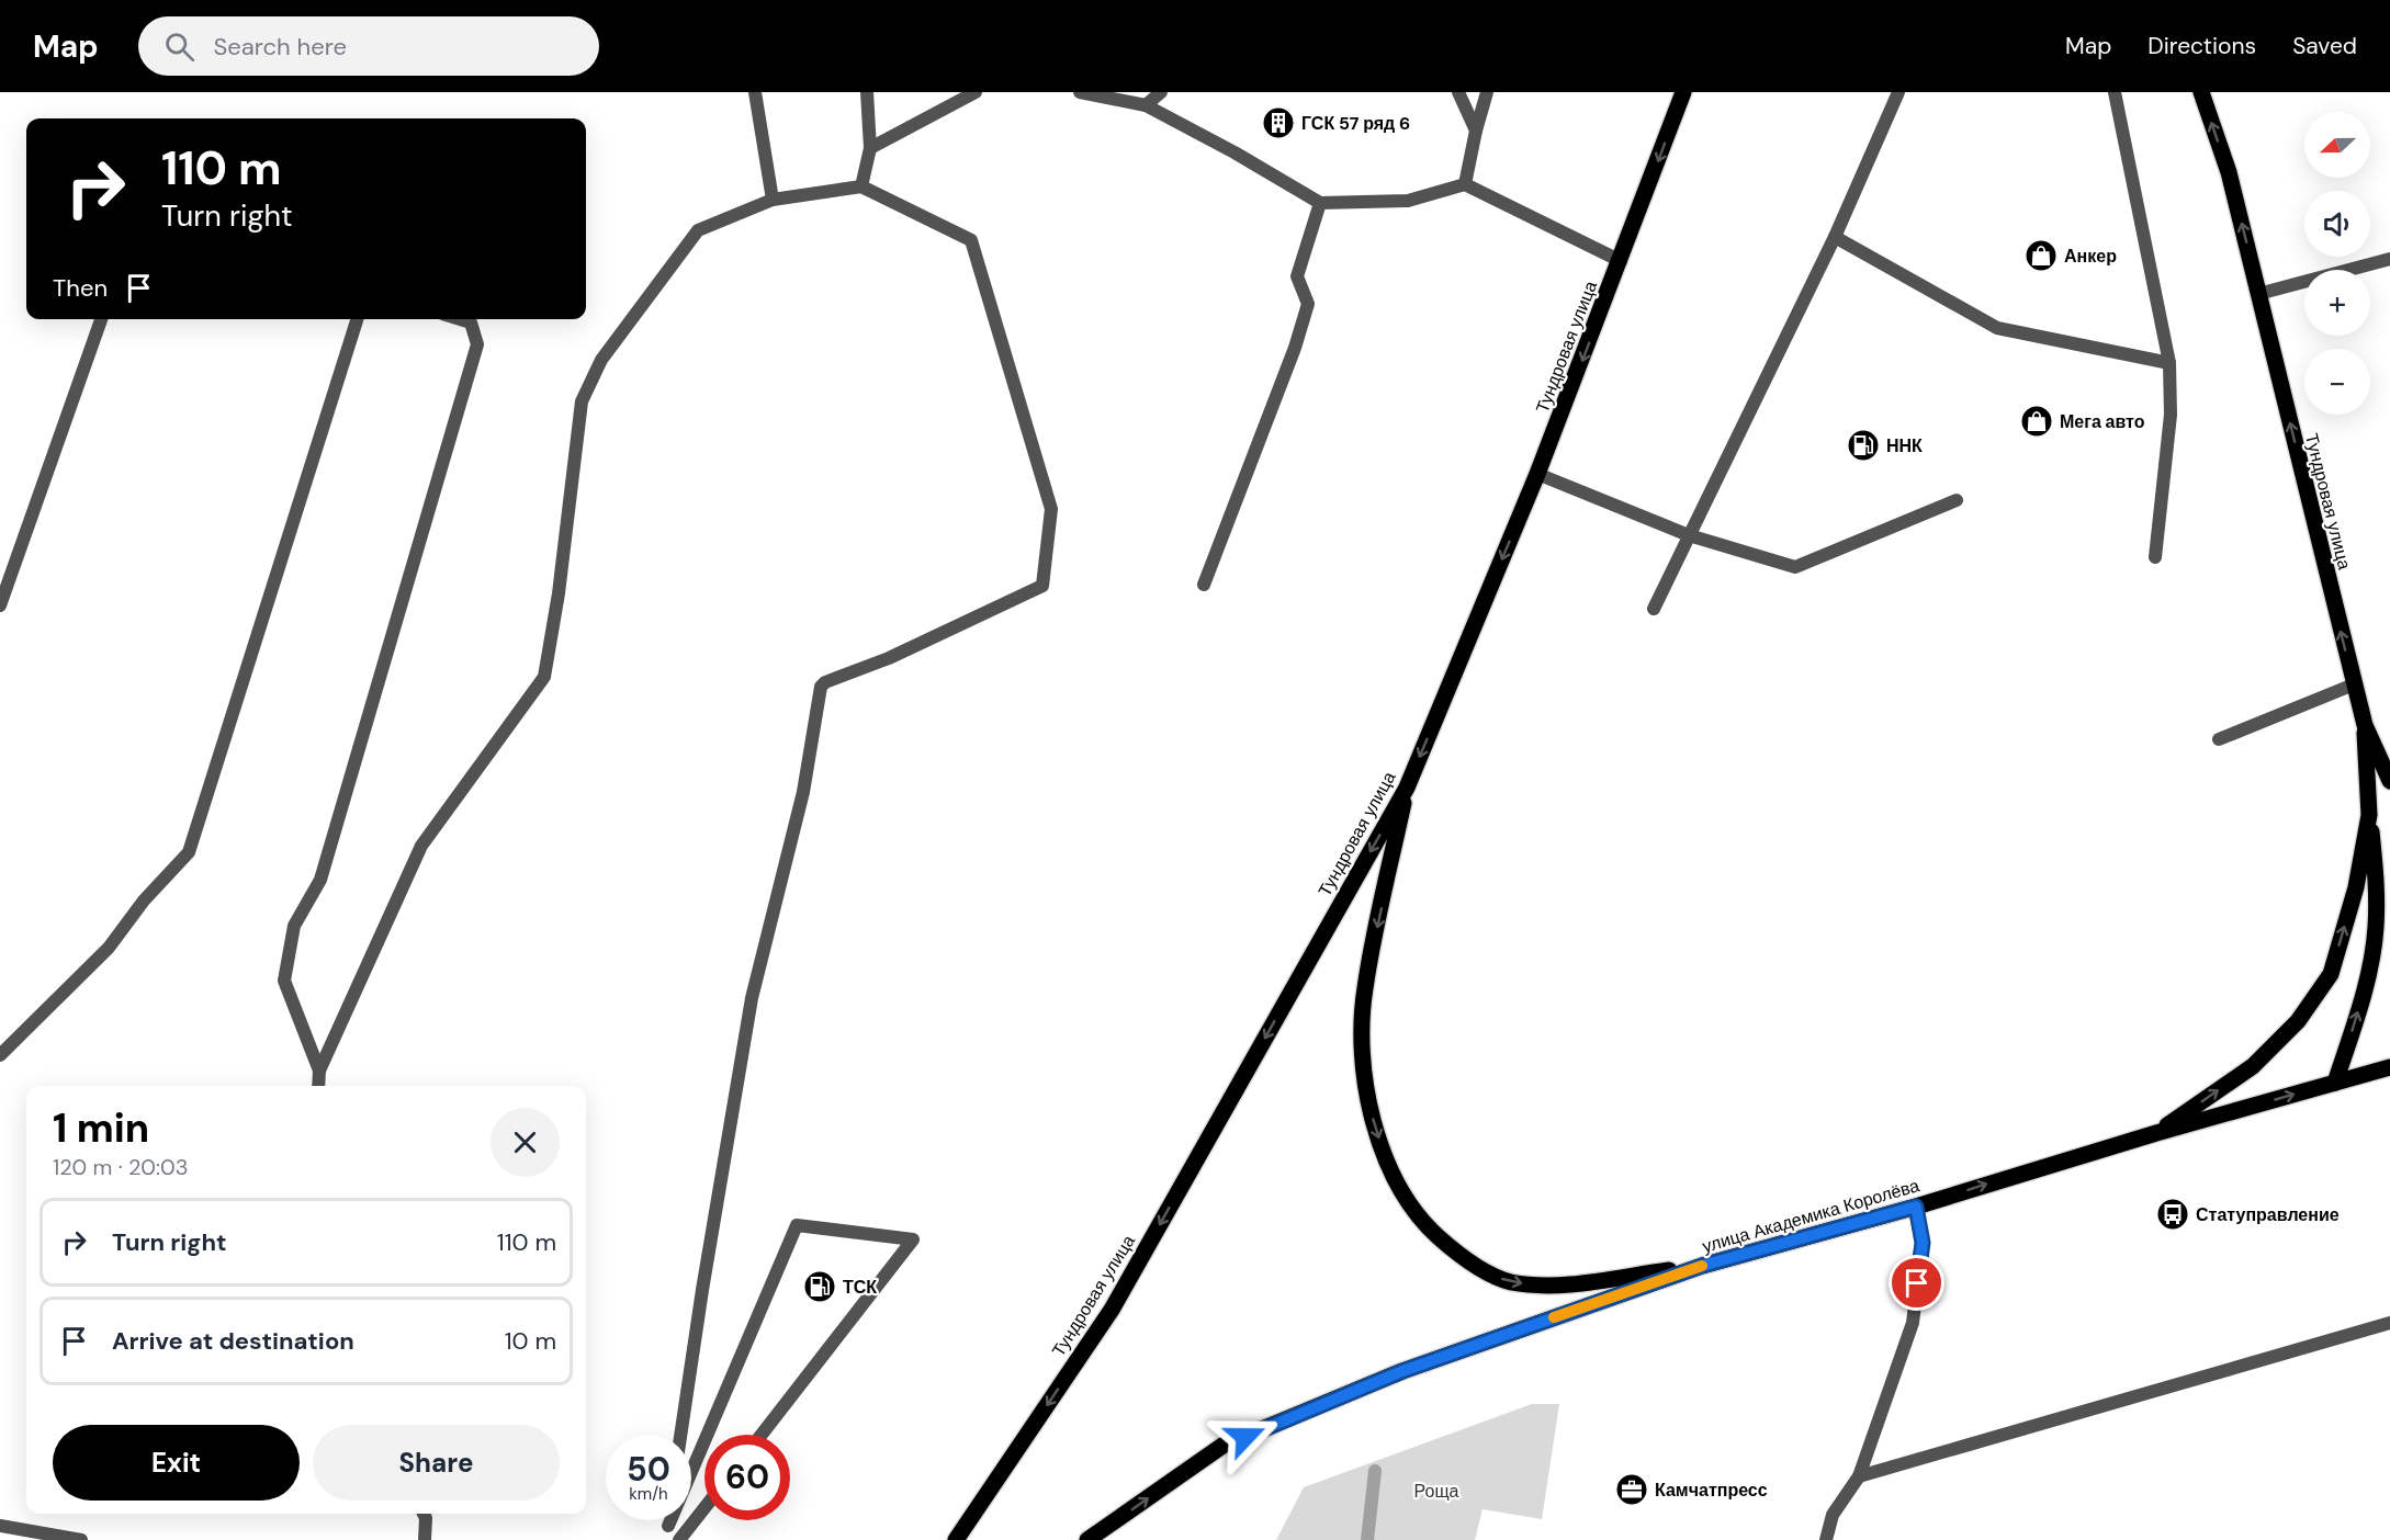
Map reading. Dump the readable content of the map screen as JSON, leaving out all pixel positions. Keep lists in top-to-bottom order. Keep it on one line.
{"streets":{"main road":["Тундровая улица","улица Академика Королёва"]},"crossings":[["Тундровая улица","улица Академика Королёва"]],"one_way":["улица Академика Королёва"],"parks":["Роща"],"places":{"building":["ГСК 57 ряд 6"],"shop":["Анкер","Мега авто"],"fuel station":["ННК","ТСК"],"bus stop":["Статуправление"],"office":["Камчатпресс"]},"north":"left","page":{"header":"Map","search":"Search here","nav":["Map","Directions","Saved"],"map_buttons":["+","−"],"turn":["110 m","Turn right"],"then":"Then","heading":["1 min","120 m · 20:03"],"list":[{"name":"Turn right","value":"110 m"},{"name":"Arrive at destination","value":"10 m"}],"buttons":["Exit","Share"],"speed":"50 km/h","limit":"60"}}
